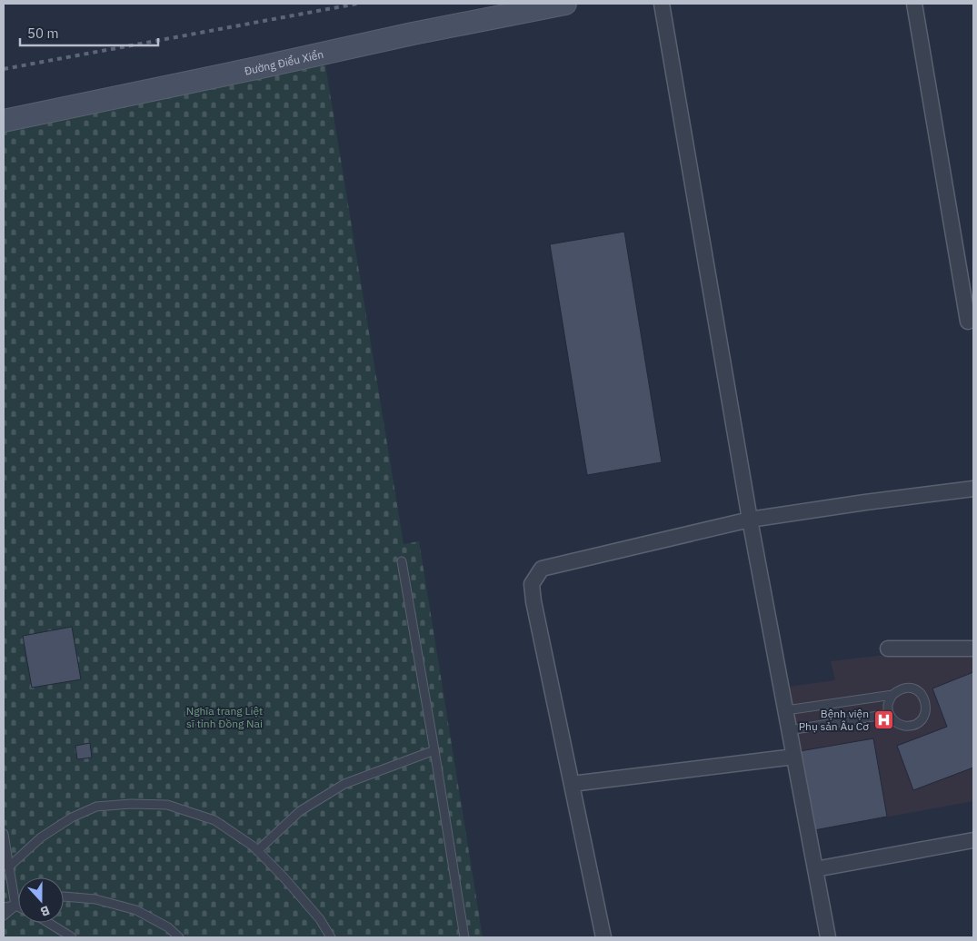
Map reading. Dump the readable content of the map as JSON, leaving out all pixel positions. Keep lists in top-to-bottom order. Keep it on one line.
{"streets":{"street":["Đường Điểu Xiển"]},"parks":["Nghĩa trang Liệt sĩ tỉnh Đồng Nai"],"places":{"hospital":["Bệnh viện Phụ sản Âu Cơ"]},"scale_bar":"50 m","north":"bottom"}
